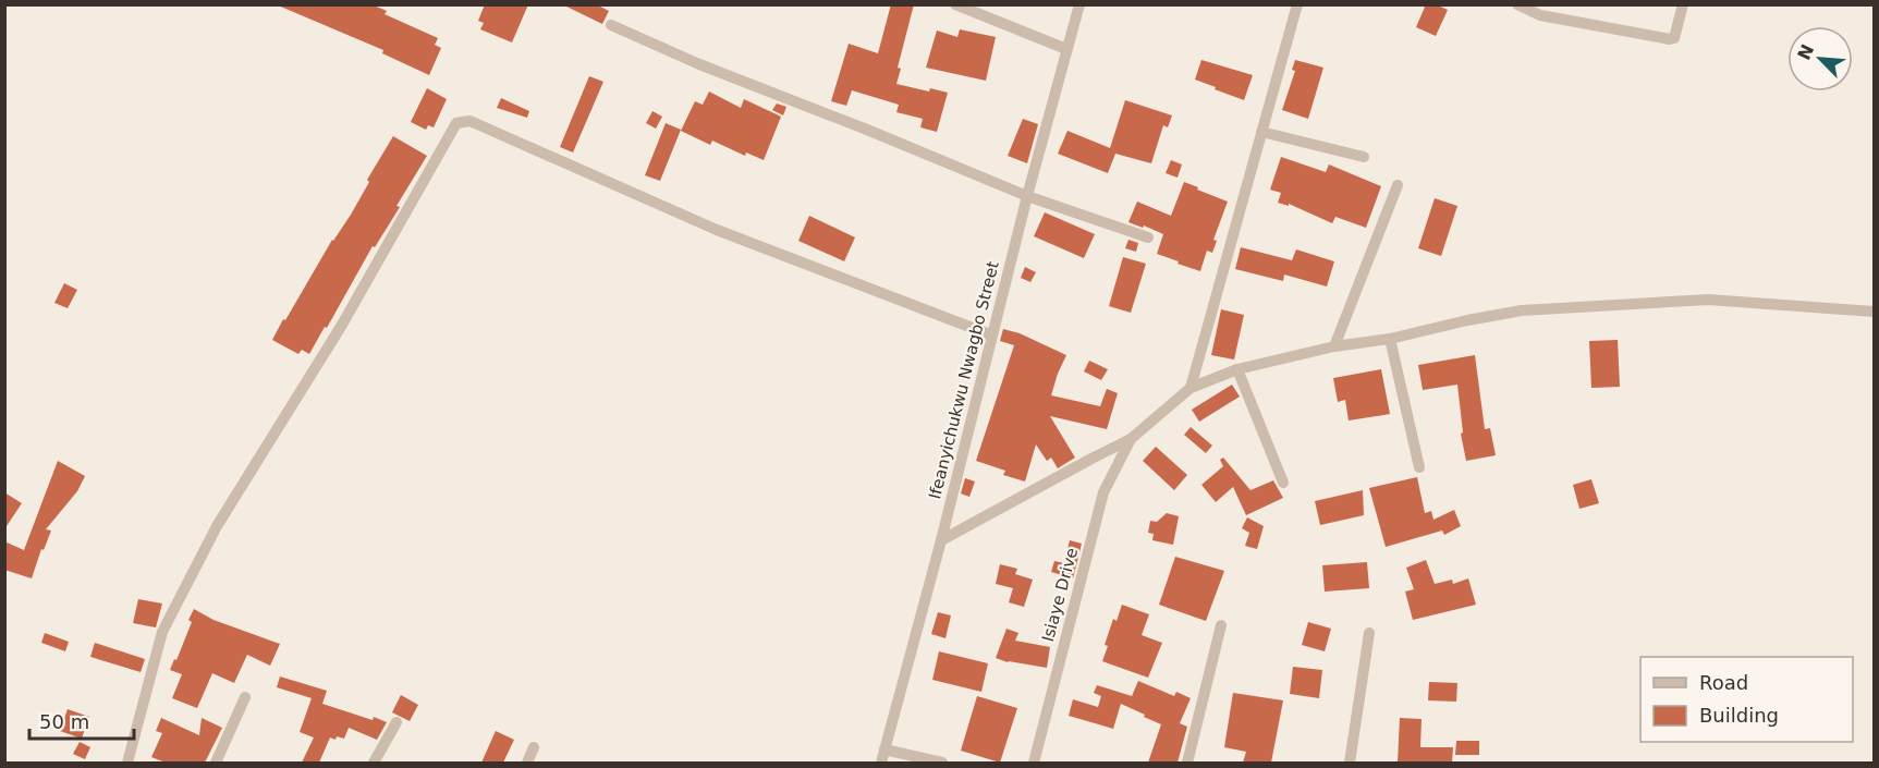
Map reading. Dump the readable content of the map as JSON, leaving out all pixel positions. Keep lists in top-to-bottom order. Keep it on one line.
{"streets":{"street":["Ifeanyichukwu Nwagbo Street","Isiaye Drive"]},"legend":["Road","Building"],"scale_bar":"50 m","north":"top left"}
